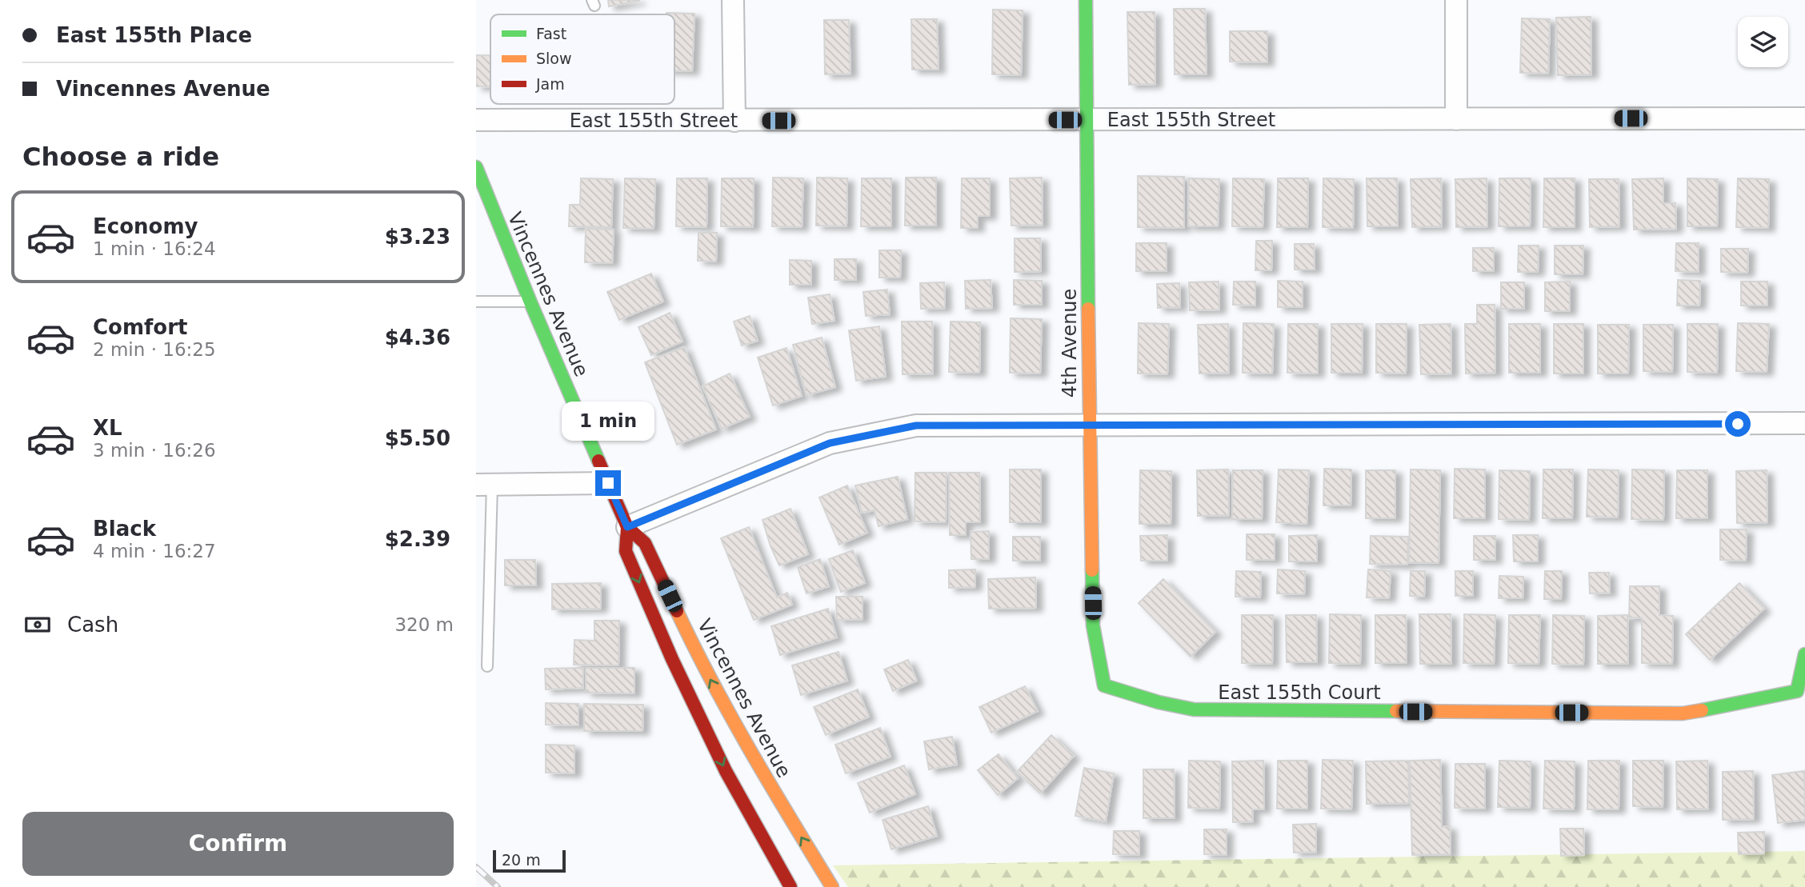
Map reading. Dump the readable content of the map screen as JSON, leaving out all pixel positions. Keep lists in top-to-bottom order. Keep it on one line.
{"streets":{"street":["East 155th Street","Vincennes Avenue","4th Avenue","East 155th Court"]},"crossings":[["East 155th Street","4th Avenue"],["4th Avenue","East 155th Court"]],"legend":["Fast","Slow","Jam"],"scale_bar":"20 m","page":{"banner":["East 155th Place","Vincennes Avenue"],"heading":"Choose a ride","list":[{"name":"Economy","note":"1 min · 16:24","value":"$3.23"},{"name":"Comfort","note":"2 min · 16:25","value":"$4.36"},{"name":"XL","note":"3 min · 16:26","value":"$5.50"},{"name":"Black","note":"4 min · 16:27","value":"$2.39"}],"bubble":"1 min","pay":["Cash","320 m"],"buttons":"Confirm","scale":"20 m"}}
